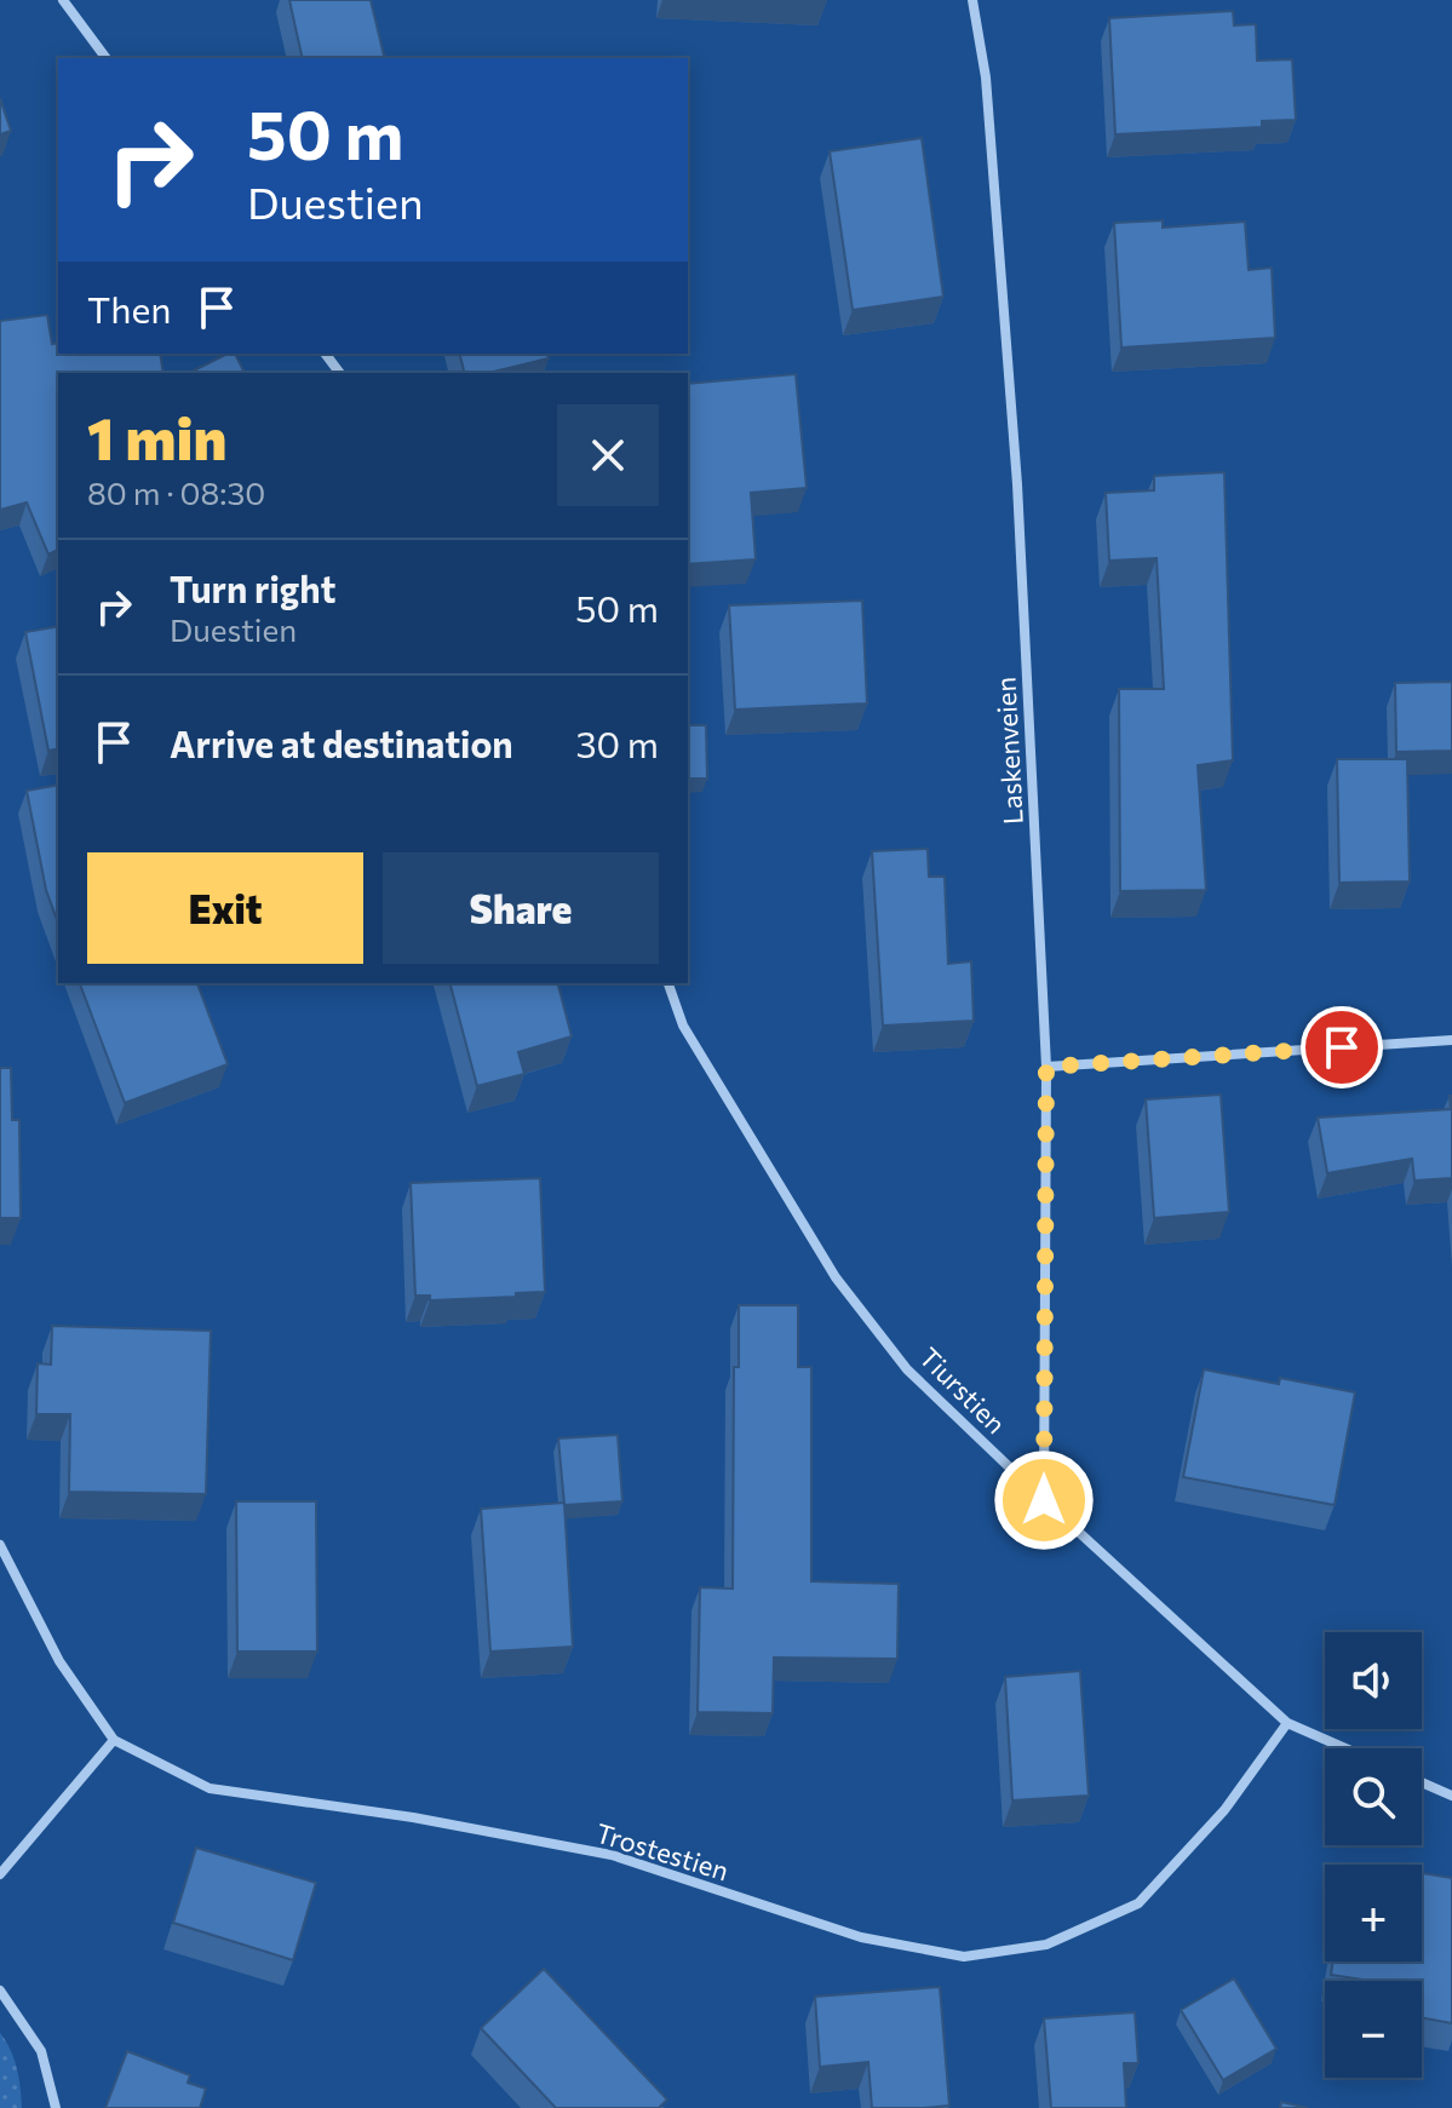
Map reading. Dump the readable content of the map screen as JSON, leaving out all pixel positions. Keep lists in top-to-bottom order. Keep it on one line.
{"streets":{"street":["Laskenveien","Tiurstien","Trostestien"]},"crossings":[["Laskenveien","Tiurstien"],["Tiurstien","Trostestien"]],"page":{"turn":["50 m","Duestien"],"then":"Then","heading":["1 min","80 m · 08:30"],"list":[{"name":"Turn right","note":"Duestien","value":"50 m"},{"name":"Arrive at destination","value":"30 m"}],"buttons":["Exit","Share"],"map_buttons":["+","−"]}}
